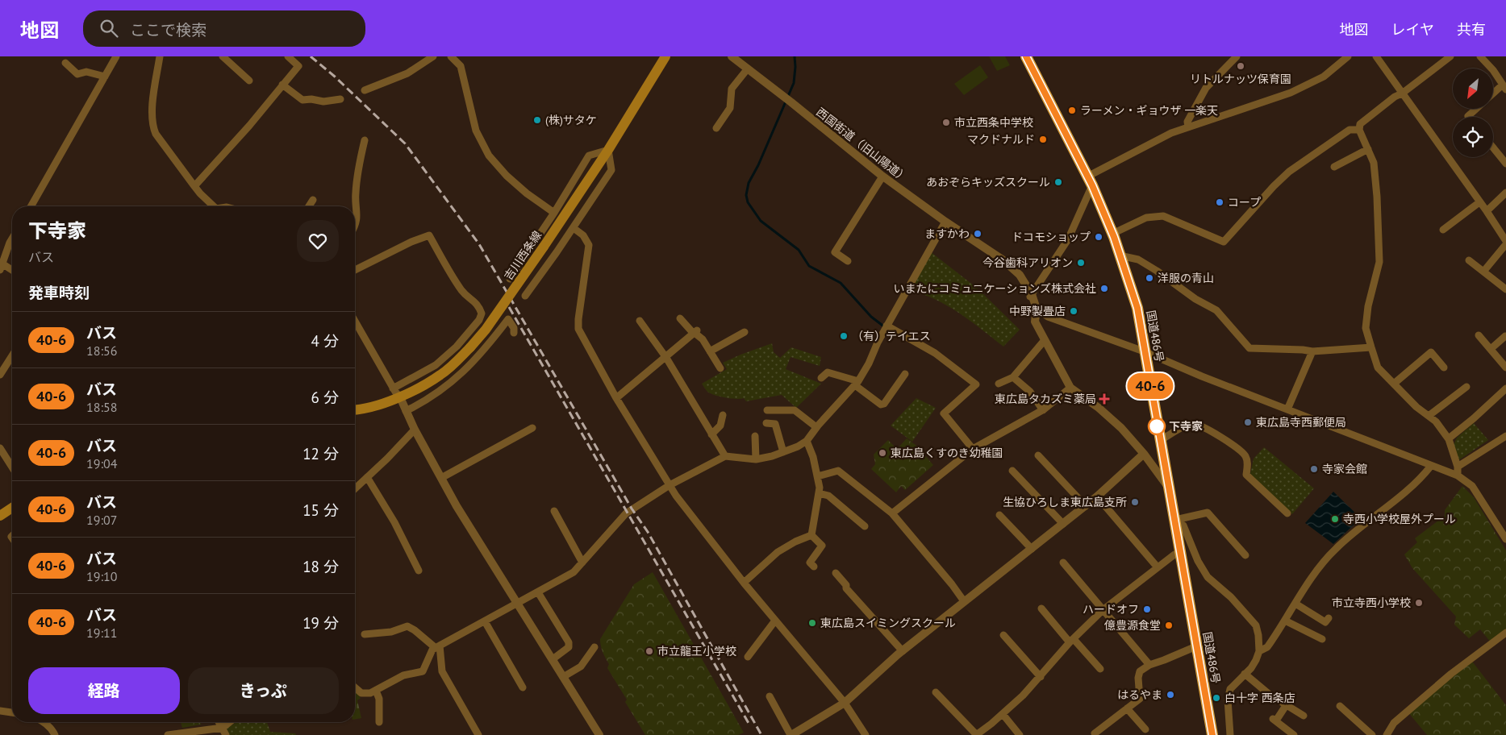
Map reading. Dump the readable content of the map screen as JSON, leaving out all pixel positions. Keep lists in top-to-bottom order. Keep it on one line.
{"streets":{"highway":["国道486号"],"main road":["吉川西条線"],"street":["西国街道（旧山陽道）"]},"crossings":[["西国街道（旧山陽道）","国道486号"]],"places":{"other":["リトルナッツ保育園","ラーメン・ギョウザ 一楽天","(株)サタケ","市立西条中学校","マクドナルド","あおぞらキッズスクール","コープ","ますかわ","ドコモショップ","今谷歯科アリオン","洋服の青山","いまたにコミュニケーションズ株式会社","中野製畳店","（有）テイエス","東広島寺西郵便局","下寺家","東広島くすのき幼稚園","寺家会館","生協ひろしま東広島支所","寺西小学校屋外プール","市立寺西小学校","ハードオフ","東広島スイミングスクール","億豊源食堂","市立龍王小学校","はるやま","白十字 西条店"],"health":["東広島タカズミ薬局"]},"lines":["bus line 40-6"],"north":"bottom left","page":{"header":"地図","search":"ここで検索","nav":["地図","レイヤ","共有"],"on_map":"40-6","heading":[["下寺家","バス"],"発車時刻"],"list":[{"mark":"40-6","name":"バス","note":"18:56","value":"4 分"},{"mark":"40-6","name":"バス","note":"18:58","value":"6 分"},{"mark":"40-6","name":"バス","note":"19:04","value":"12 分"},{"mark":"40-6","name":"バス","note":"19:07","value":"15 分"},{"mark":"40-6","name":"バス","note":"19:10","value":"18 分"},{"mark":"40-6","name":"バス","note":"19:11","value":"19 分"}],"buttons":["経路","きっぷ"]}}
